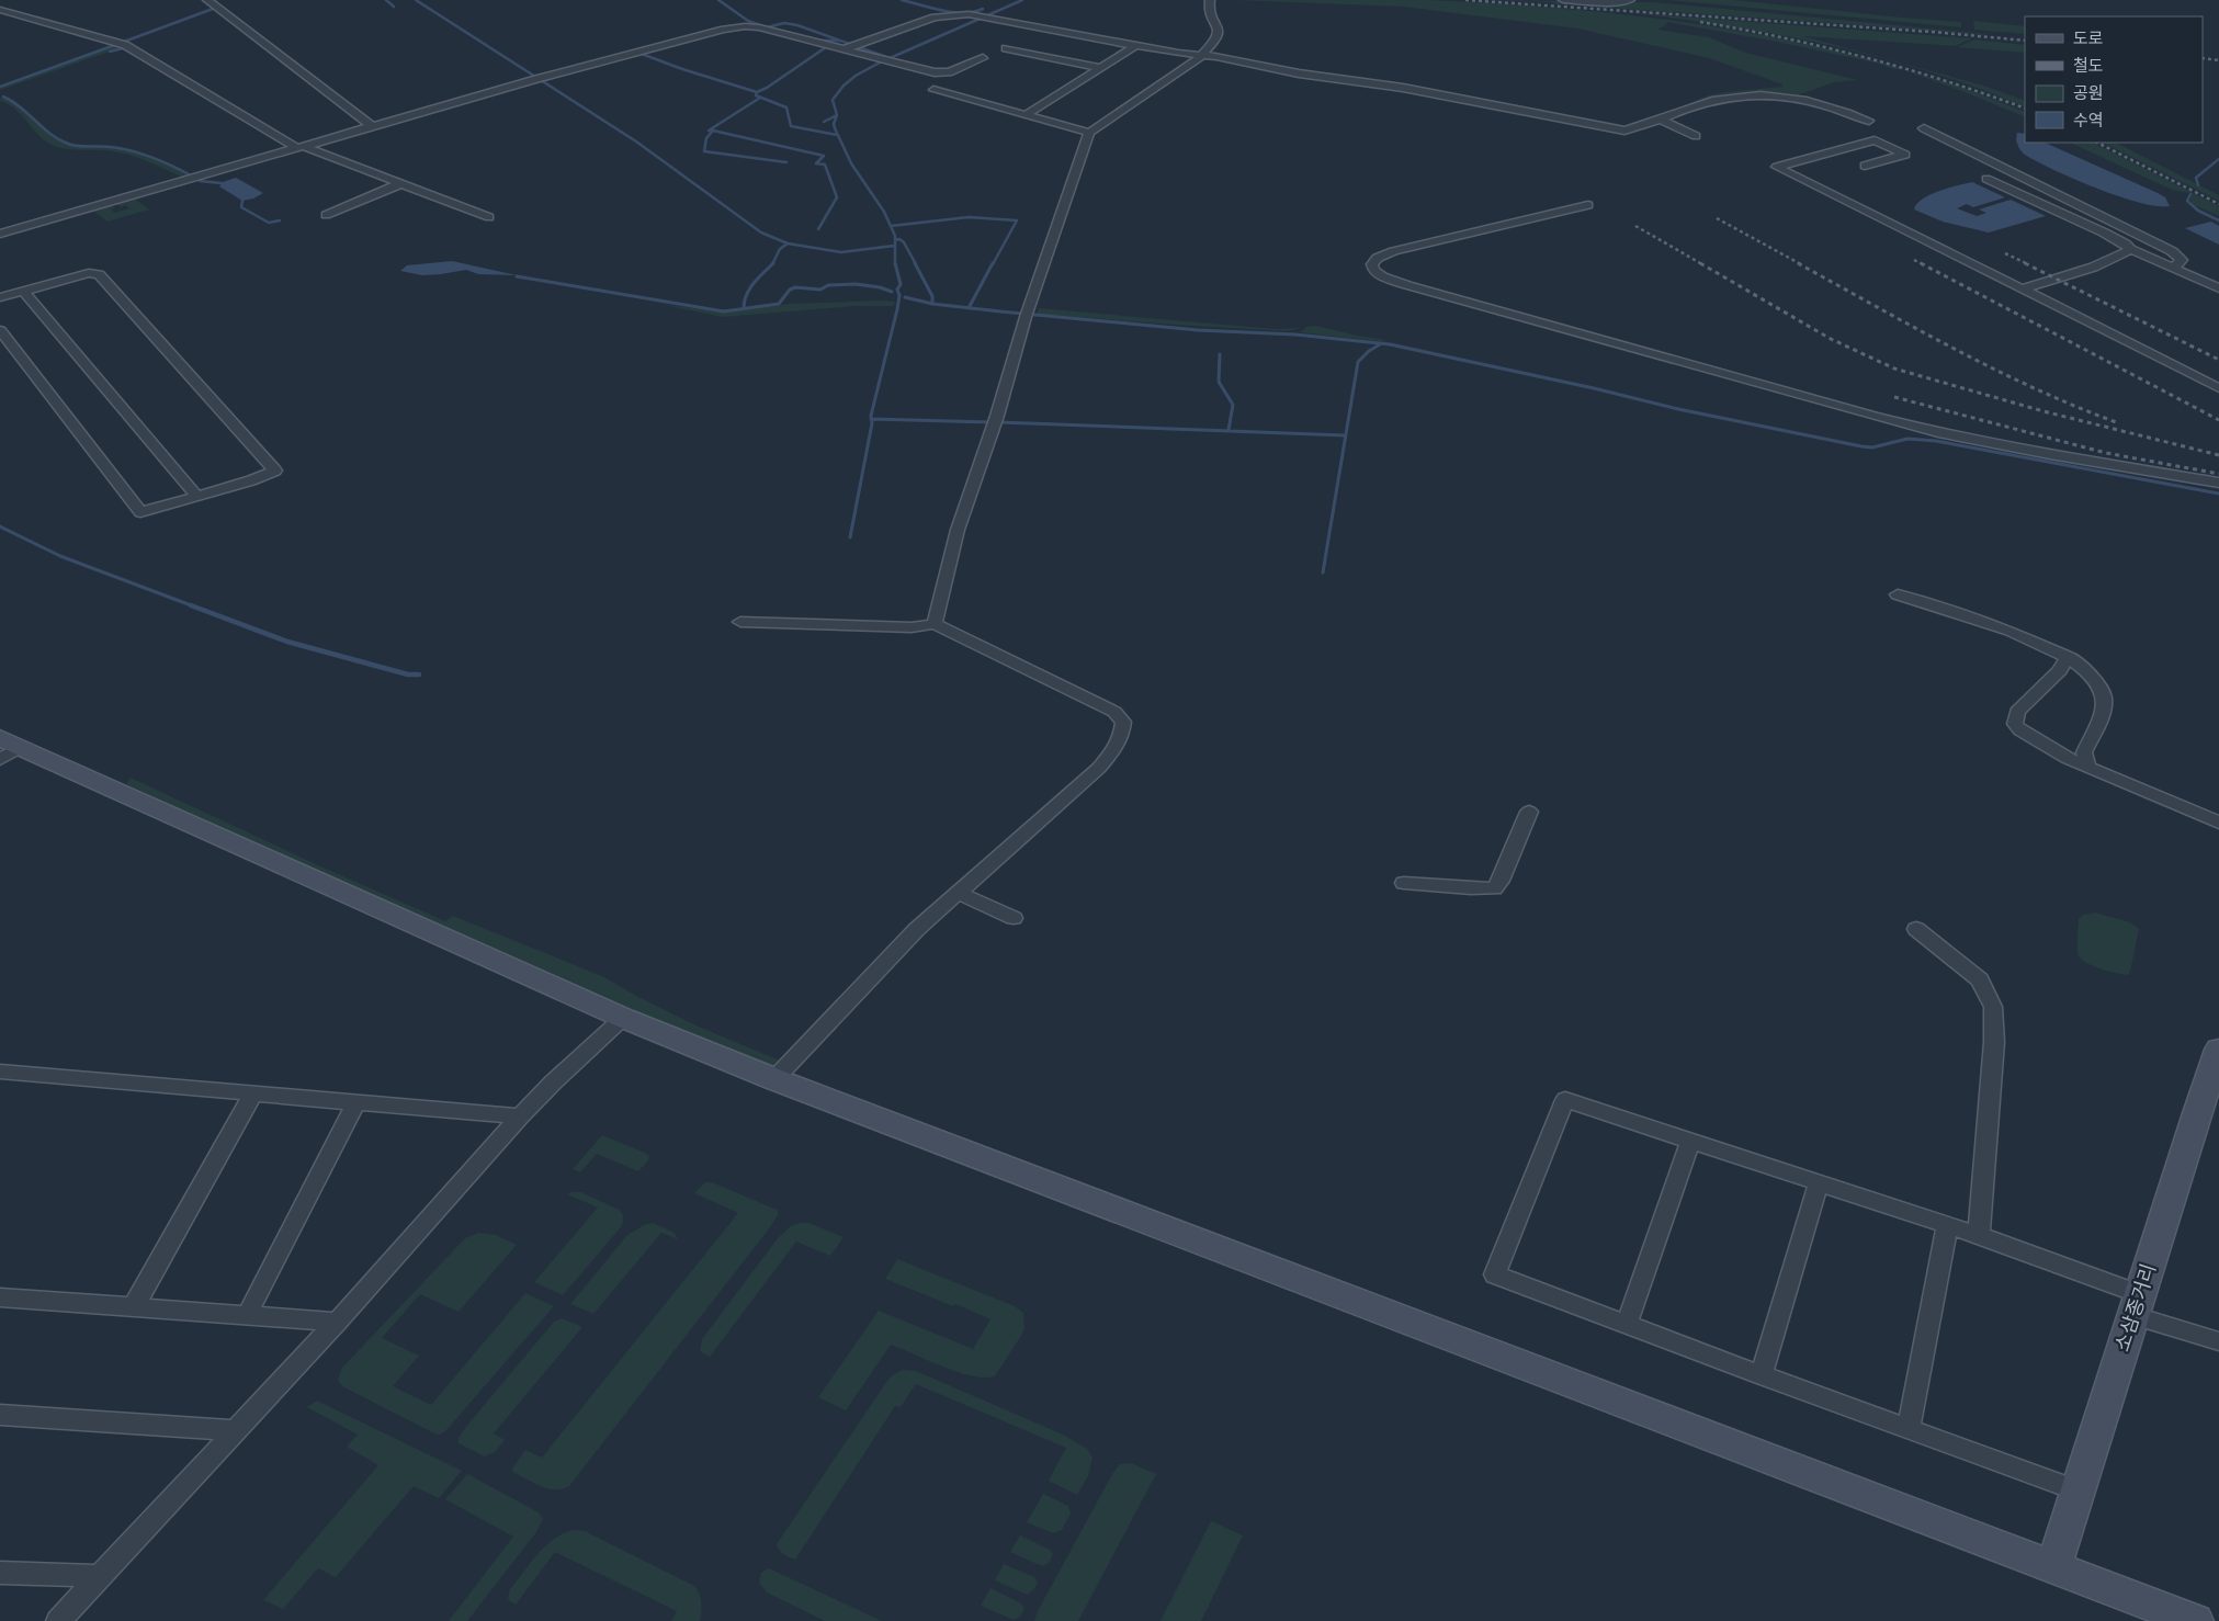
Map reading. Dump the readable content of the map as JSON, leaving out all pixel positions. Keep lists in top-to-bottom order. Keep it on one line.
{"streets":{"main road":["소삼종거리"]},"legend":["도로","철도","공원","수역"]}
